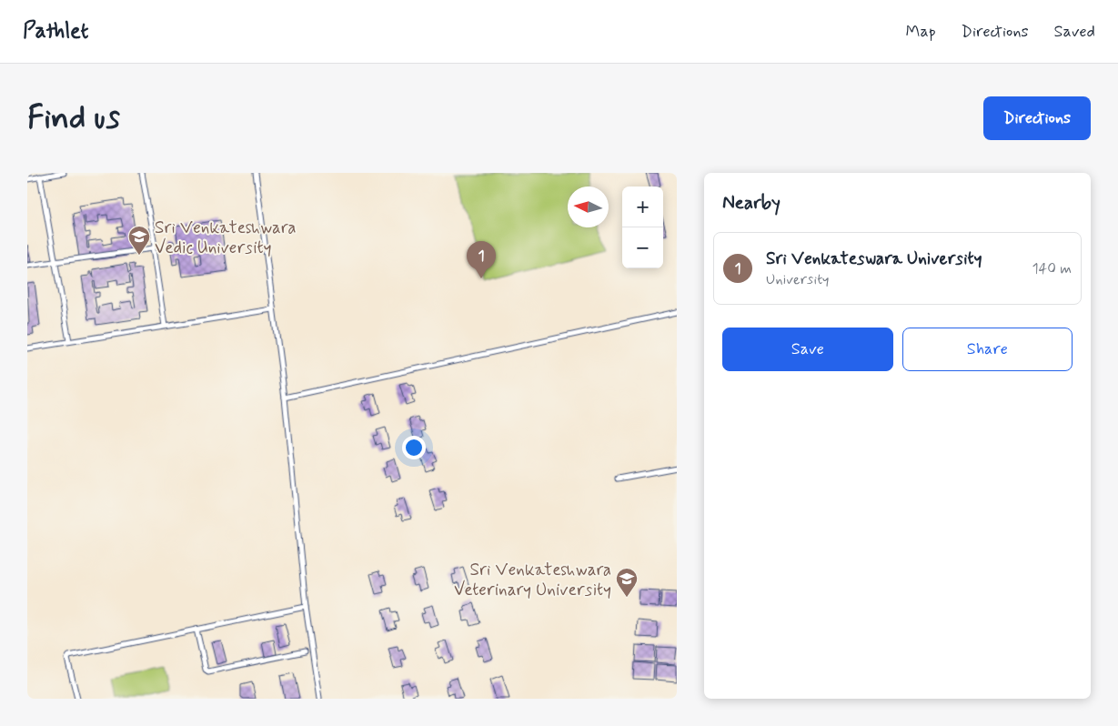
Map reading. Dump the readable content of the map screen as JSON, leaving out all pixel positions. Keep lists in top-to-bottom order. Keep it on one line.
{"places":{"school or university":["Sri Venkateshwara Vedic University","Sri Venkateshwara Veterinary University"]},"north":"left","page":{"header":"Pathlet","nav":["Map","Directions","Saved"],"buttons":["Directions",["Save","Share"]],"title":"Find us","heading":"Nearby","map_buttons":["+","−"],"list":[{"mark":"1","name":"Sri Venkateswara University","note":"University","value":"140 m"}],"pins":"1"}}
